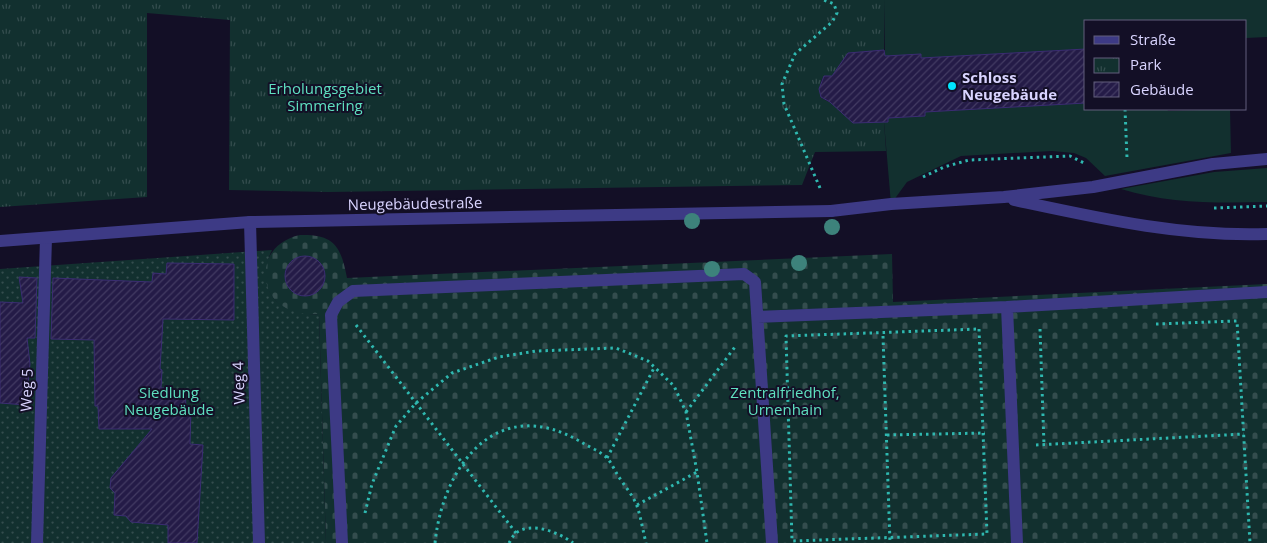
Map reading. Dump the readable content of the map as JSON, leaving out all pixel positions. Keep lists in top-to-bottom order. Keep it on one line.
{"streets":{"street":["Neugebäudestraße","Weg 4","Weg 5"]},"crossings":[["Neugebäudestraße","Weg 4"],["Neugebäudestraße","Weg 5"]],"parks":["Erholungsgebiet Simmering","Siedlung Neugebäude","Zentralfriedhof, Urnenhain"],"places":["Schloss Neugebäude"],"legend":["Straße","Park","Gebäude"]}
